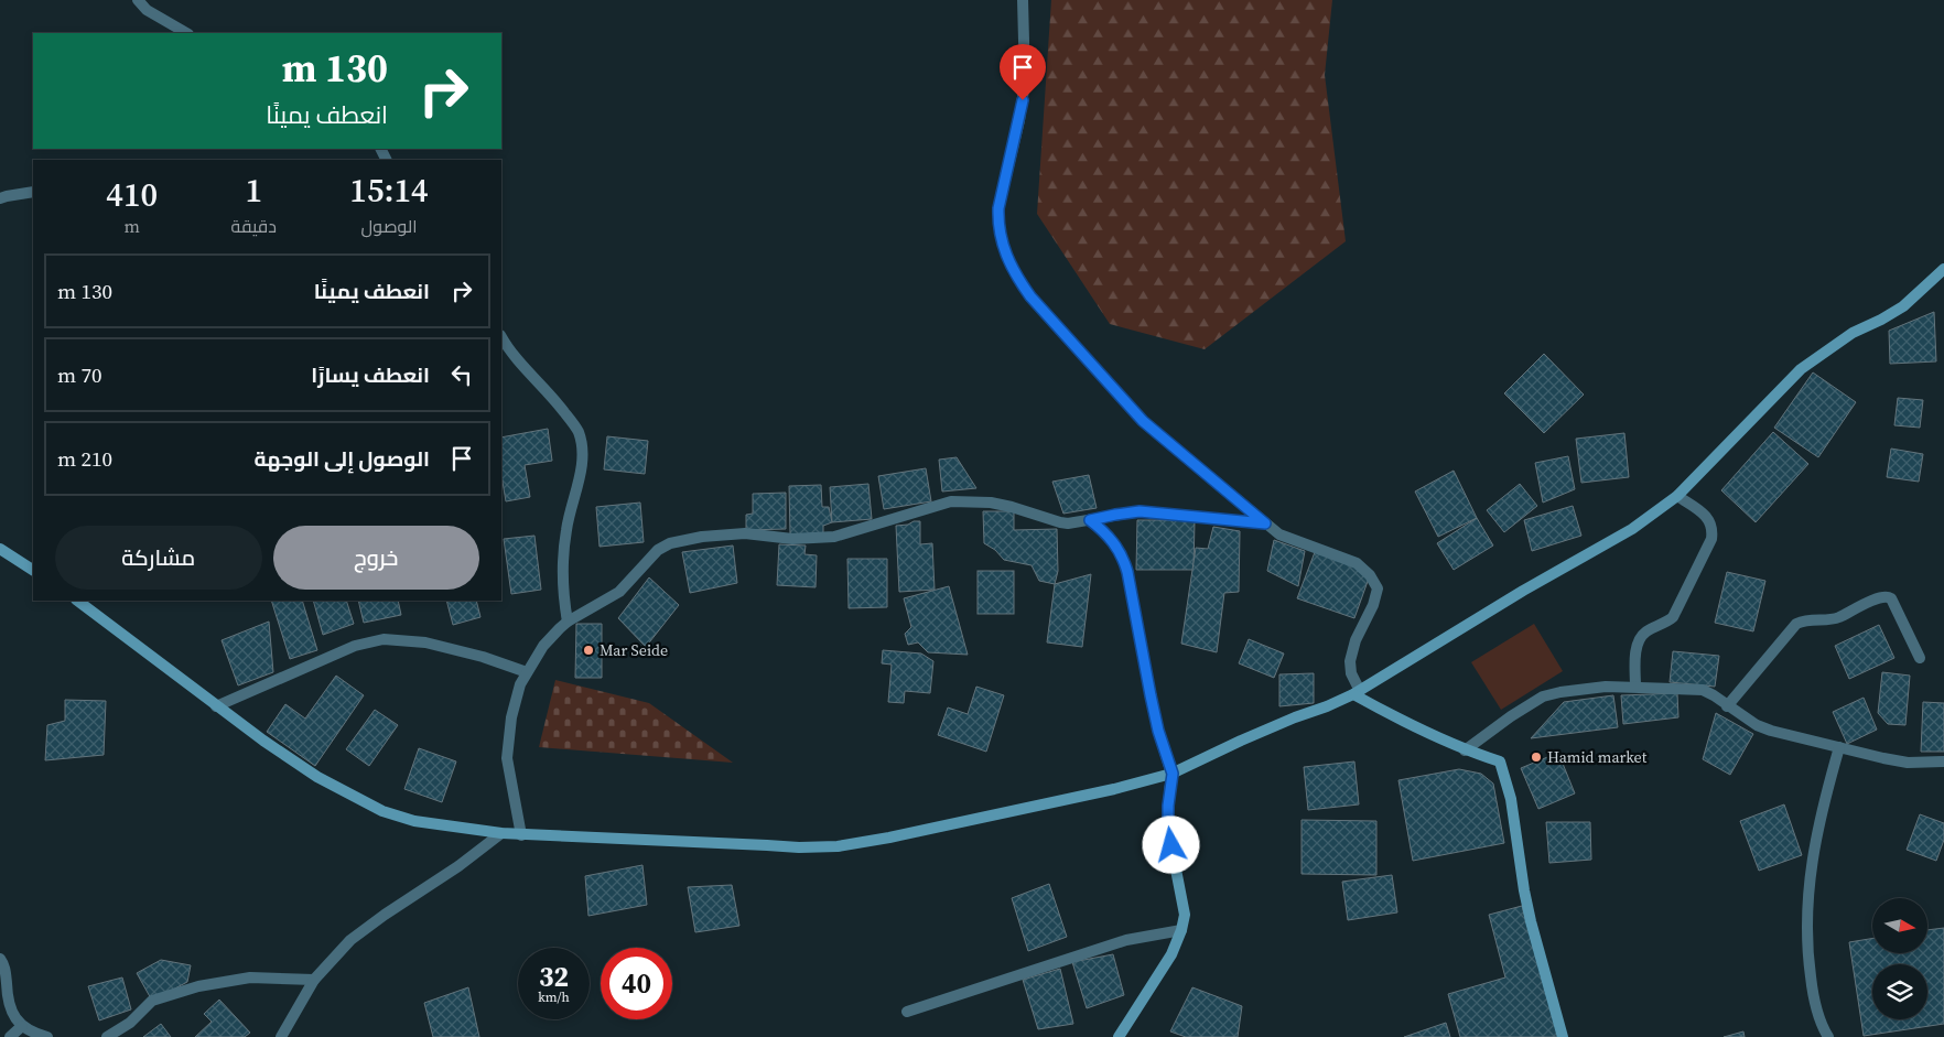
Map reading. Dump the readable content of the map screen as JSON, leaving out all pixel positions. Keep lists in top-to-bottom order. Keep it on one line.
{"places":["Mar Seide","Hamid market"],"north":"right","page":{"turn":["130 m","انعطف يمينًا"],"eta":["15:14","الوصول","1","دقيقة","410","m"],"list":[{"name":"انعطف يمينًا","value":"130 m"},{"name":"انعطف يسارًا","value":"70 m"},{"name":"الوصول إلى الوجهة","value":"210 m"}],"buttons":["خروج","مشاركة"],"speed":"32 km/h","limit":"40"}}
